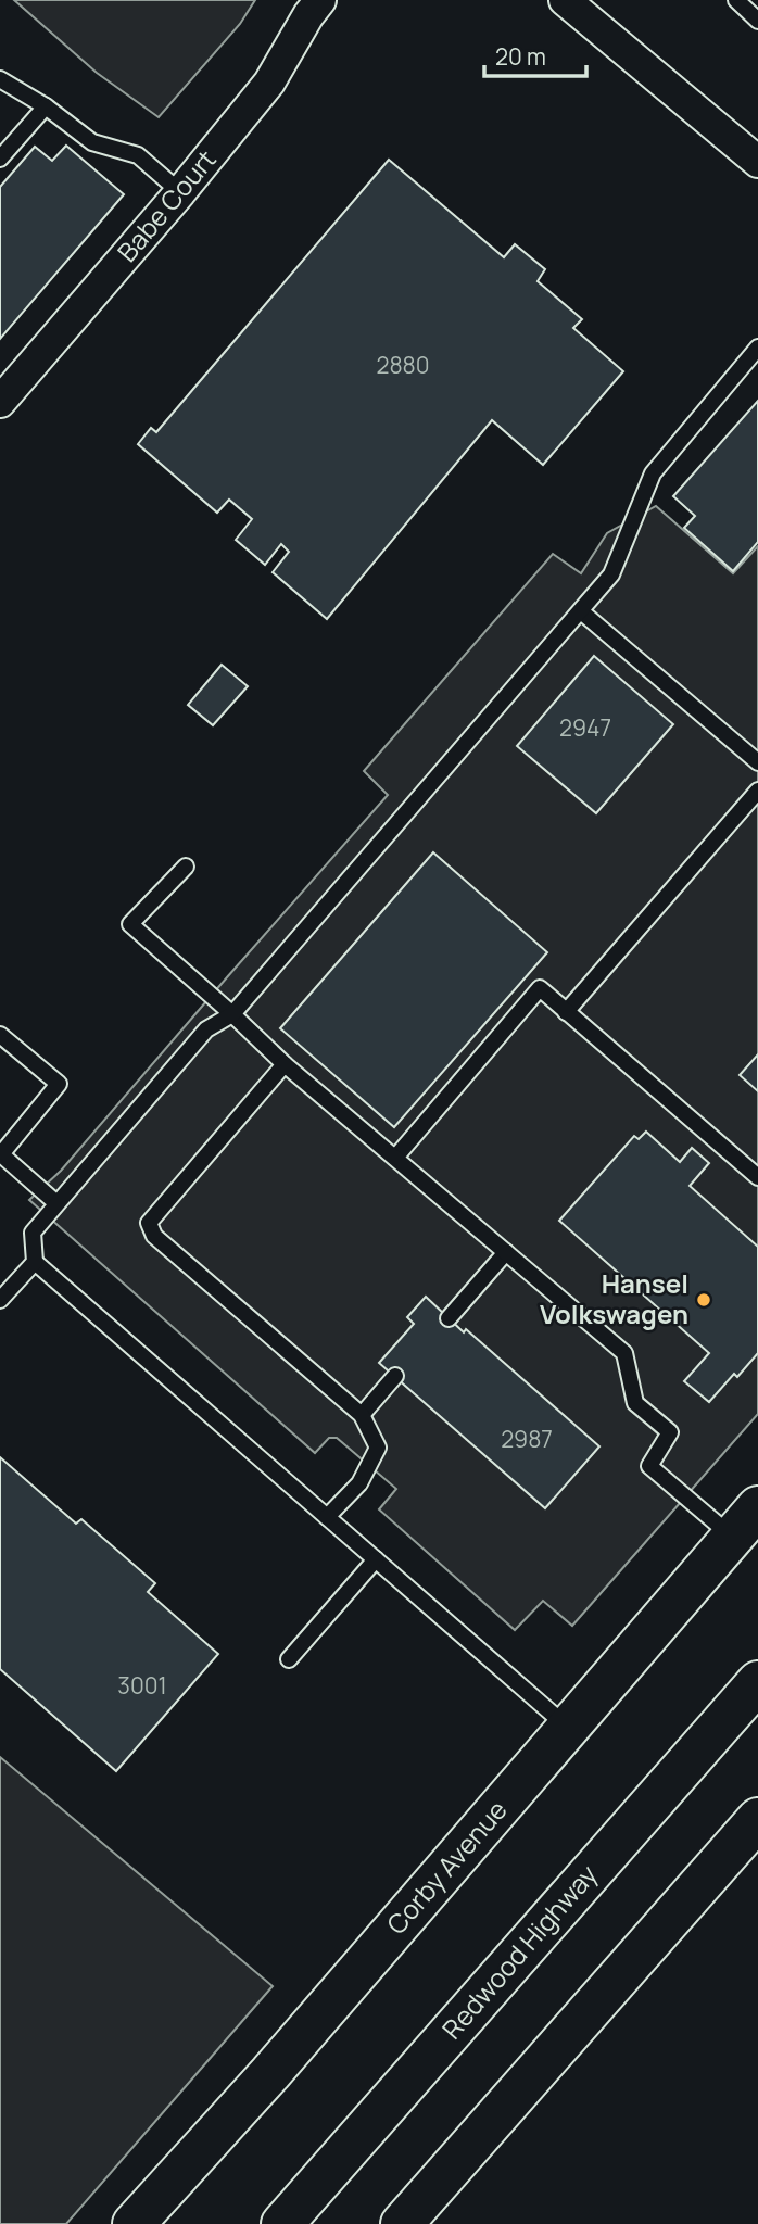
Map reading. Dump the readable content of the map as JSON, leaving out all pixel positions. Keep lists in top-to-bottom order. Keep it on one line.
{"streets":{"main road":["Corby Avenue","Redwood Highway"],"street":["Babe Court"]},"places":["Hansel Volkswagen"],"house_numbers":["2880","2947","2987","3001"],"scale_bar":"20 m"}
